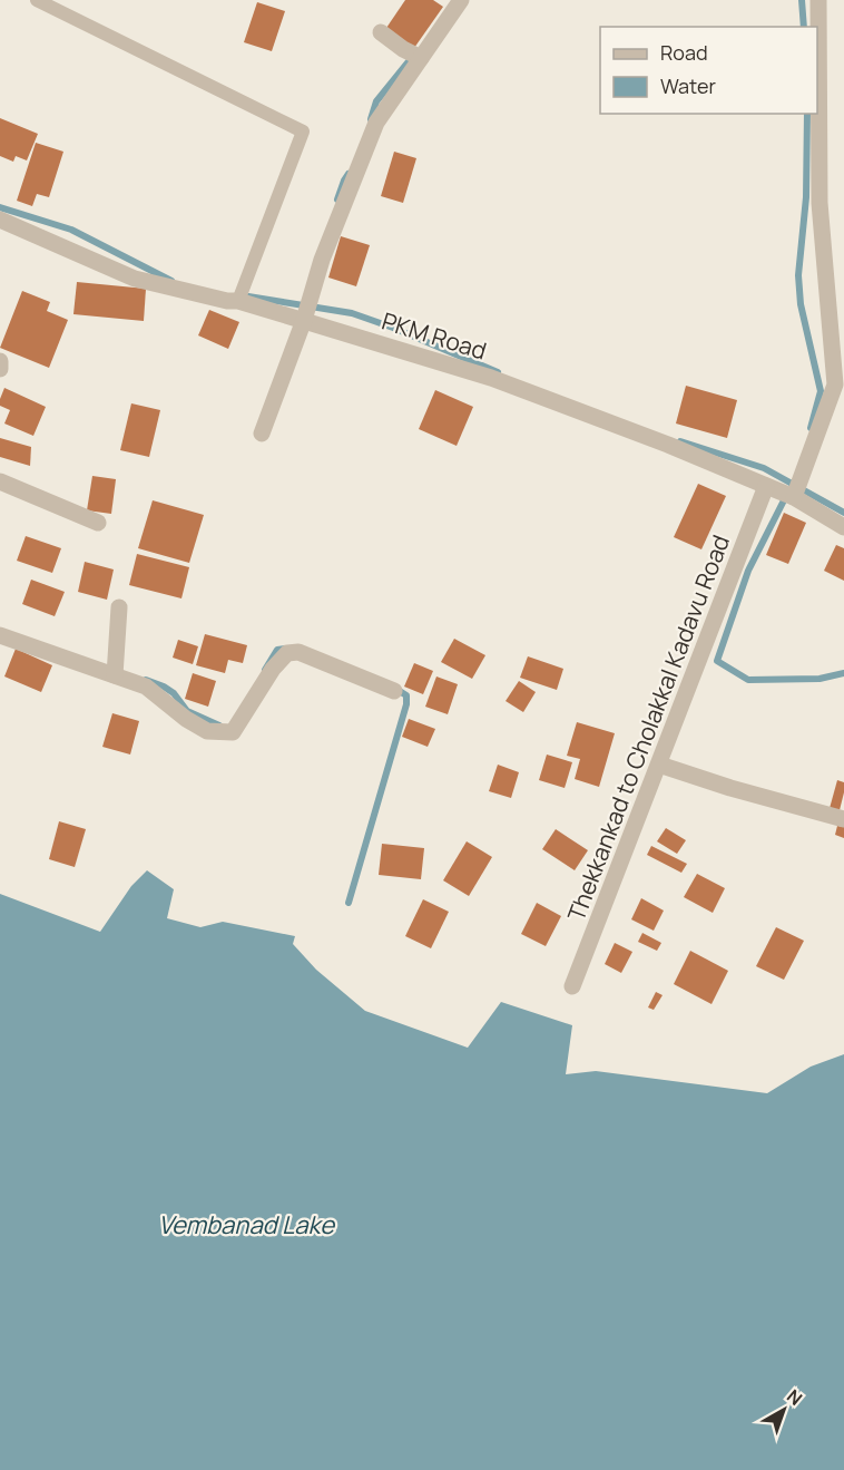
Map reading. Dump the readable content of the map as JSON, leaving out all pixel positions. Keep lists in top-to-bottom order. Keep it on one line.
{"streets":{"street":["PKM Road","Thekkankad to Cholakkal Kadavu Road"]},"crossings":[["PKM Road","Thekkankad to Cholakkal Kadavu Road"]],"water":["Vembanad Lake"],"legend":["Road","Water"],"north":"top right"}
